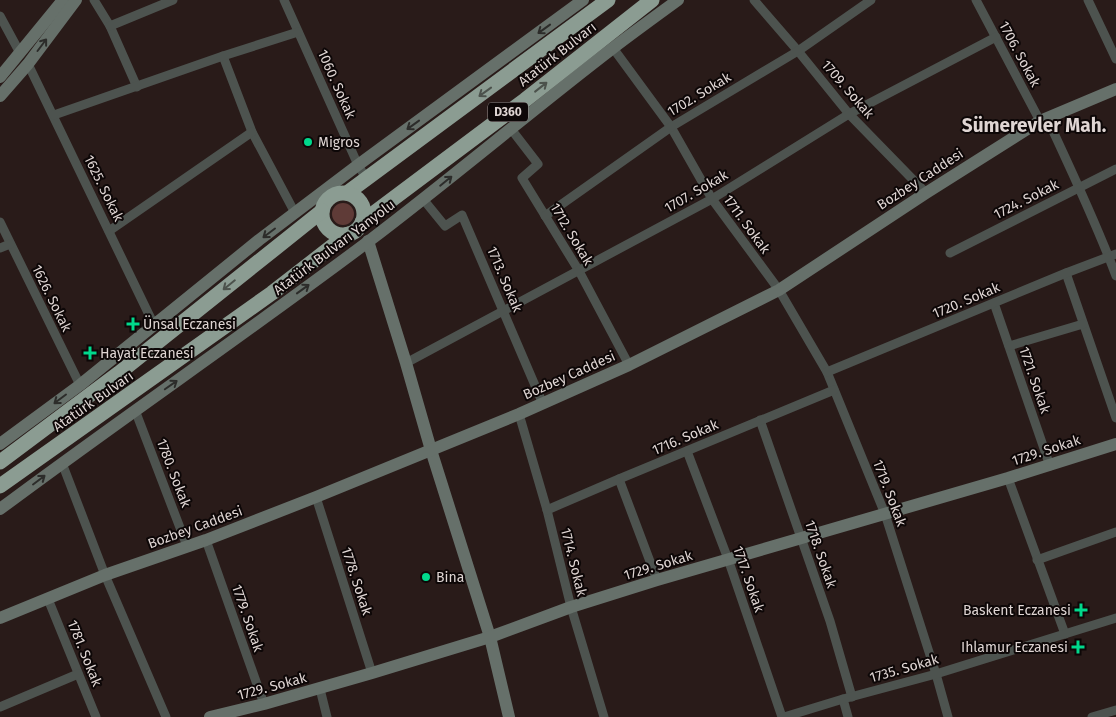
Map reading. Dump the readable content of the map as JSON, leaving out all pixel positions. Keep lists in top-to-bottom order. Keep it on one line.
{"streets":{"highway":["Atatürk Bulvarı","D360"],"street":["1706. Sokak","1060. Sokak","1709. Sokak","1702. Sokak","Bozbey Caddesi","1625. Sokak","1707. Sokak","1724. Sokak","1711. Sokak","1712. Sokak","Atatürk Bulvarı Yanyolu","1713. Sokak","1626. Sokak","1720. Sokak","1721. Sokak","1716. Sokak","1729. Sokak","1780. Sokak","1719. Sokak","1718. Sokak","1714. Sokak","1717. Sokak","1778. Sokak","1779. Sokak","1781. Sokak","1735. Sokak"]},"crossings":[["Atatürk Bulvarı","1060. Sokak"],["1706. Sokak","Bozbey Caddesi"],["1706. Sokak","1707. Sokak"],["1706. Sokak","1724. Sokak"],["1706. Sokak","1720. Sokak"],["1709. Sokak","1702. Sokak"],["1709. Sokak","Bozbey Caddesi"],["1709. Sokak","1707. Sokak"],["1702. Sokak","1711. Sokak"],["1702. Sokak","1712. Sokak"],["Bozbey Caddesi","1711. Sokak"],["Bozbey Caddesi","1712. Sokak"],["Bozbey Caddesi","1713. Sokak"],["Bozbey Caddesi","1780. Sokak"],["Bozbey Caddesi","1719. Sokak"],["Bozbey Caddesi","1714. Sokak"],["Bozbey Caddesi","1778. Sokak"],["Bozbey Caddesi","1779. Sokak"],["Bozbey Caddesi","1781. Sokak"],["1707. Sokak","1711. Sokak"],["1707. Sokak","1712. Sokak"],["1707. Sokak","1713. Sokak"],["1711. Sokak","Atatürk Bulvarı Yanyolu"],["1711. Sokak","1719. Sokak"],["1712. Sokak","Atatürk Bulvarı Yanyolu"],["Atatürk Bulvarı Yanyolu","1713. Sokak"],["Atatürk Bulvarı Yanyolu","1780. Sokak"],["1720. Sokak","1721. Sokak"],["1720. Sokak","1719. Sokak"],["1721. Sokak","1729. Sokak"],["1716. Sokak","1719. Sokak"],["1716. Sokak","1718. Sokak"],["1716. Sokak","1714. Sokak"],["1716. Sokak","1717. Sokak"],["1729. Sokak","1719. Sokak"],["1729. Sokak","1718. Sokak"],["1729. Sokak","1714. Sokak"],["1729. Sokak","1717. Sokak"],["1729. Sokak","1778. Sokak"],["1729. Sokak","1779. Sokak"],["1719. Sokak","1735. Sokak"],["1718. Sokak","1735. Sokak"],["1717. Sokak","1735. Sokak"]],"districts":["Sümerevler Mah."],"places":{"other":["Migros","Bina"],"health":["Ünsal Eczanesi","Hayat Eczanesi","Baskent Eczanesi","Ihlamur Eczanesi"]}}
